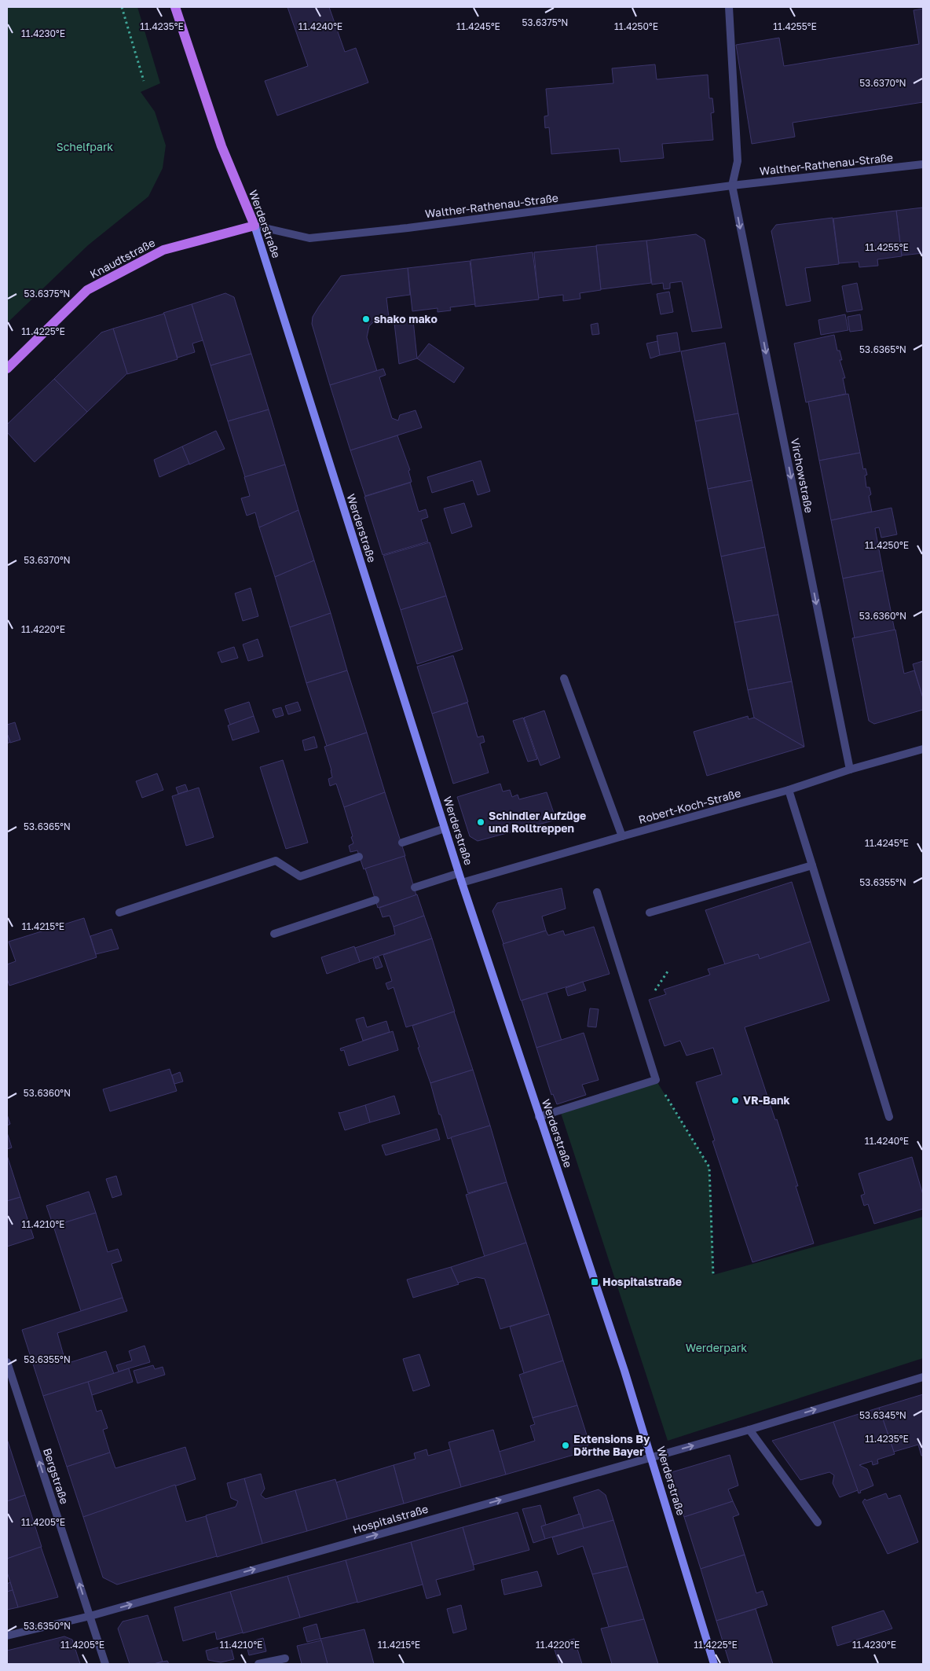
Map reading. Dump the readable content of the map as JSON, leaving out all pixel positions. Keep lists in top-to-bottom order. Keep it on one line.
{"streets":{"main road":["Werderstraße","Knaudtstraße"],"street":["Walther-Rathenau-Straße","Virchowstraße","Robert-Koch-Straße","Bergstraße","Hospitalstraße"]},"crossings":[["Walther-Rathenau-Straße","Werderstraße"],["Walther-Rathenau-Straße","Knaudtstraße"],["Walther-Rathenau-Straße","Virchowstraße"],["Werderstraße","Knaudtstraße"],["Werderstraße","Robert-Koch-Straße"],["Werderstraße","Hospitalstraße"],["Virchowstraße","Robert-Koch-Straße"],["Bergstraße","Hospitalstraße"]],"one_way":["Virchowstraße","Bergstraße","Hospitalstraße"],"parks":["Schelfpark","Werderpark"],"places":{"other":["shako mako","Schindler Aufzüge und Rolltreppen","VR-Bank","Extensions By Dörthe Bayer"],"transit":["Hospitalstraße"]},"coordinates":["53.6375°N","11.4235°E","11.4240°E","11.4245°E","11.4250°E","11.4255°E","11.4230°E","53.6370°N","11.4225°E","53.6365°N","53.6360°N","11.4220°E","53.6355°N","11.4215°E","11.4210°E","53.6345°N","11.4205°E","53.6350°N"]}
